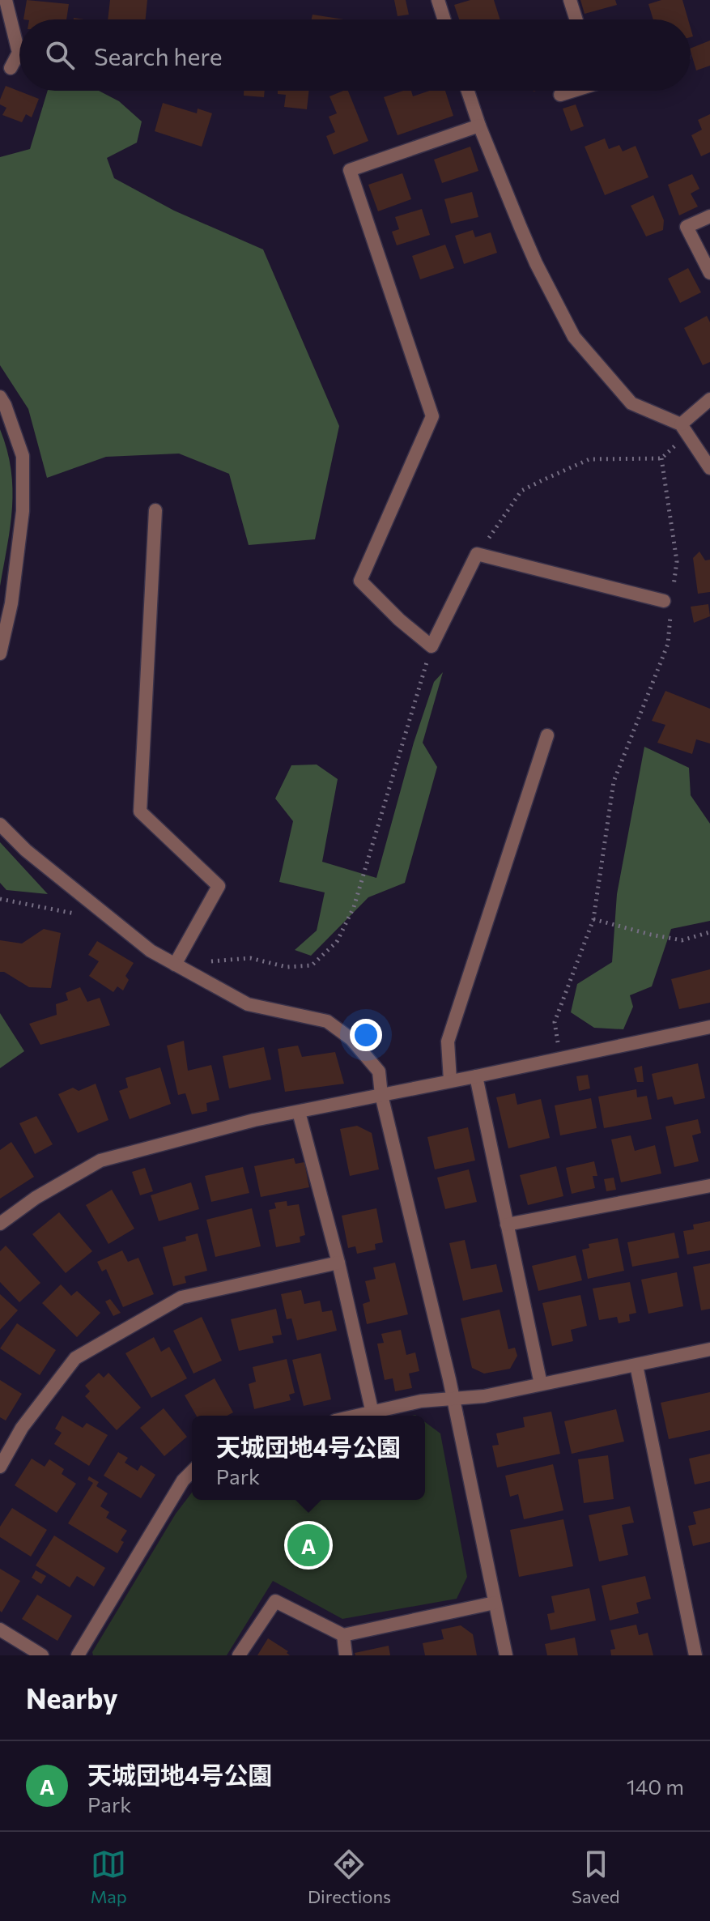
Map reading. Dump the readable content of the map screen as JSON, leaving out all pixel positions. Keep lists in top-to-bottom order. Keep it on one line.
{"page":{"search":"Search here","popup":["天城団地4号公園","Park"],"pins":"A","heading":"Nearby","list":[{"mark":"A","name":"天城団地4号公園","note":"Park","value":"140 m"}],"nav":["Map","Directions","Saved"]}}
